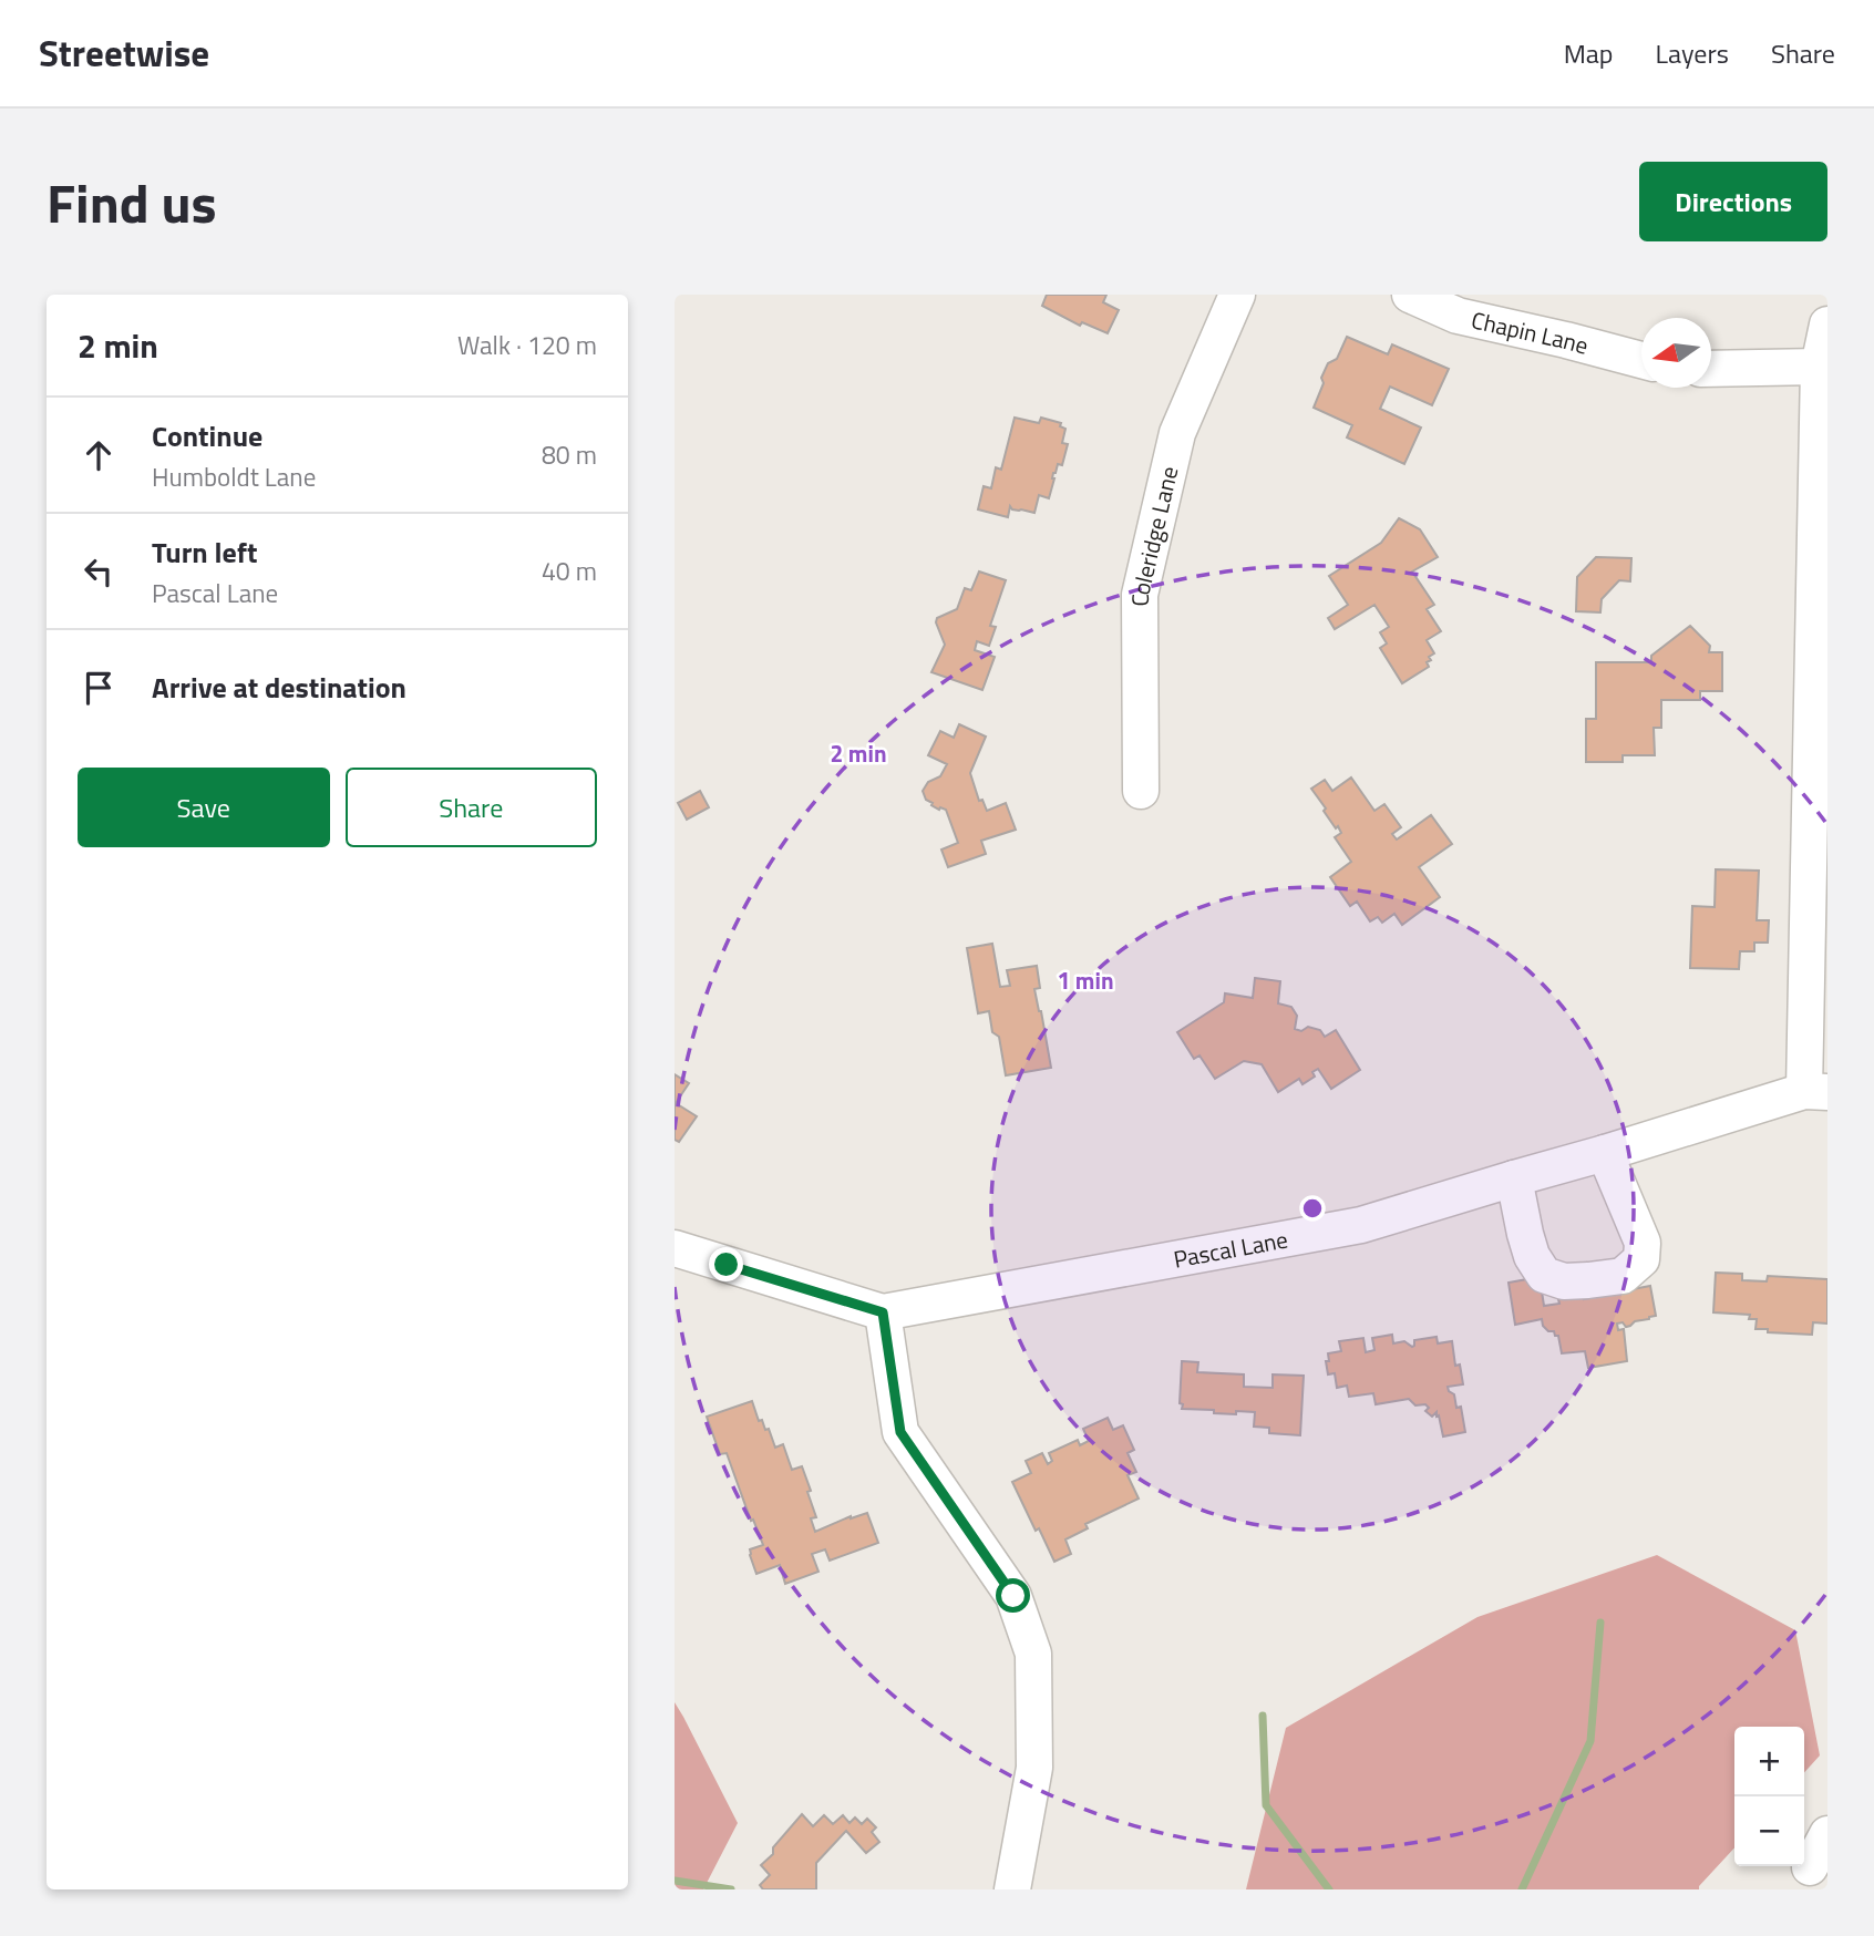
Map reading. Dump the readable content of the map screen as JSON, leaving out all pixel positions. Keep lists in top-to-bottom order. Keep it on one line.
{"streets":{"street":["Chapin Lane","Coleridge Lane","Pascal Lane"]},"north":"left","page":{"header":"Streetwise","nav":["Map","Layers","Share"],"title":"Find us","buttons":["Directions",["Save","Share"]],"heading":["2 min","Walk · 120 m"],"list":[["Continue","Humboldt Lane","80 m"],["Turn left","Pascal Lane","40 m"],"Arrive at destination"],"map_buttons":["+","−"]},"rings":["2 min","1 min"]}
